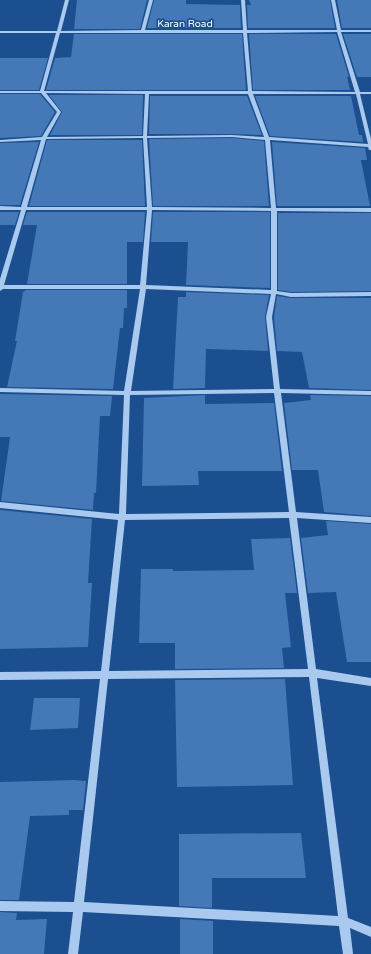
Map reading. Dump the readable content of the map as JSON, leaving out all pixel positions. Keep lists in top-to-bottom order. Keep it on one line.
{"streets":{"street":["Karan Road"]}}
